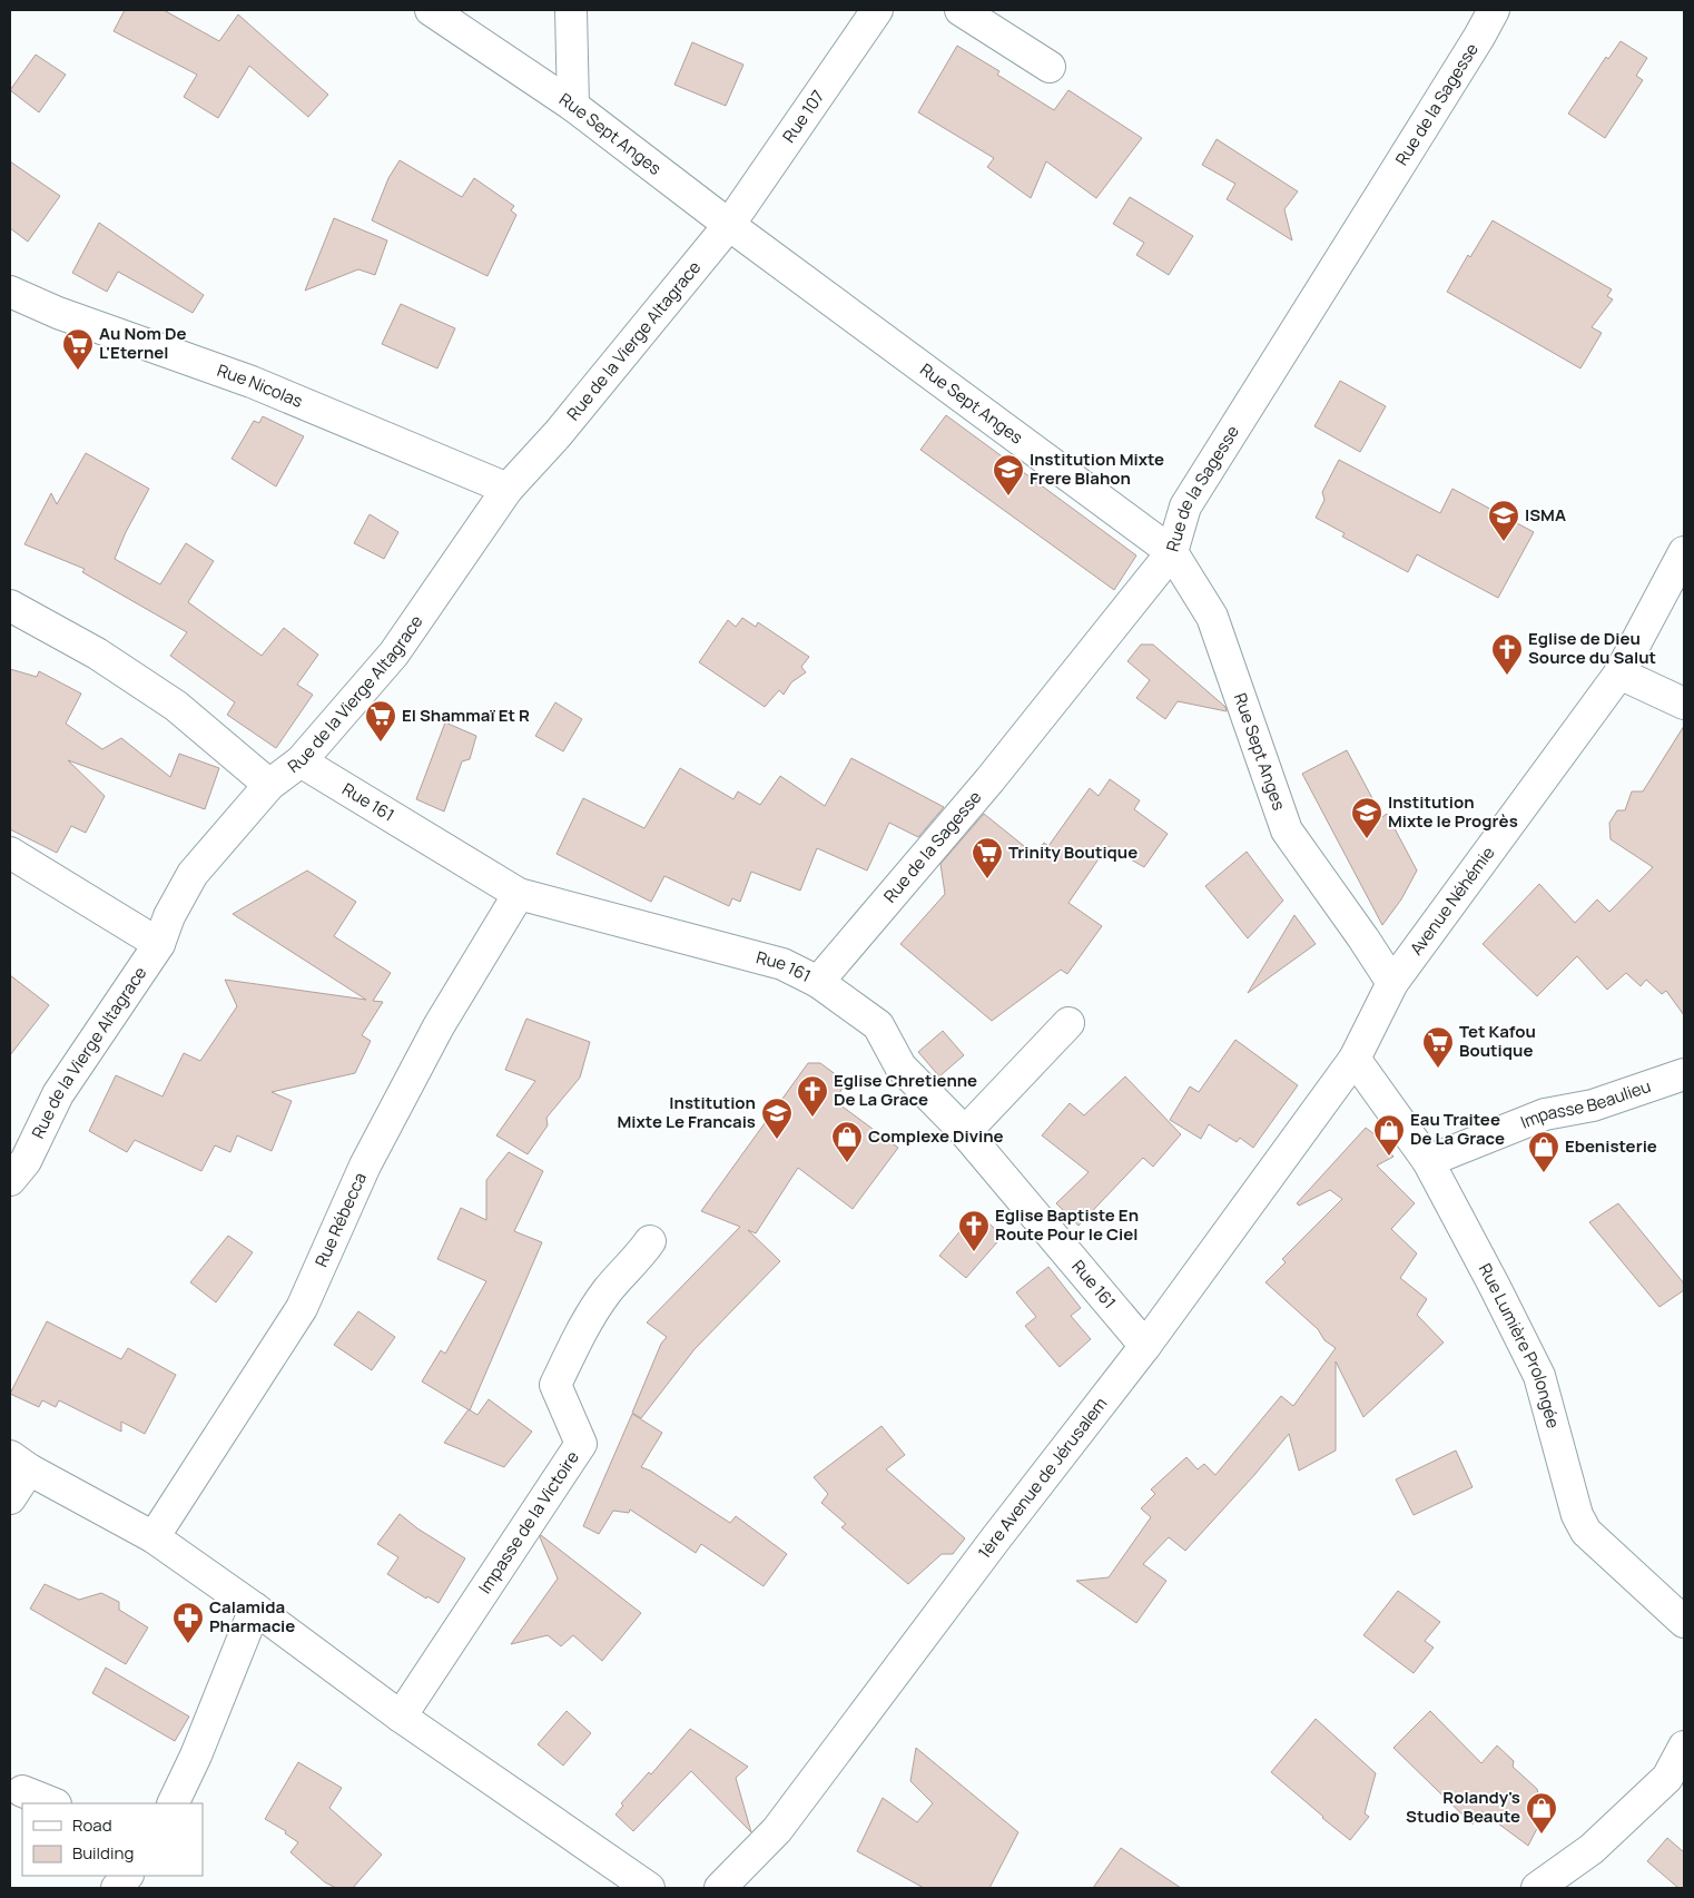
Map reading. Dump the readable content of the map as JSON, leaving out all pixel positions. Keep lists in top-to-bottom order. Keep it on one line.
{"streets":{"street":["Rue de la Sagesse","Rue 107","Rue Sept Anges","Rue de la Vierge Altagrace","Rue Nicolas","Rue 161","Avenue Néhémie","Impasse Beaulieu","Rue Rébecca","Rue Lumière Prolongée","1ère Avenue de Jérusalem","Impasse de la Victoire"]},"crossings":[["Rue de la Sagesse","Rue Sept Anges"],["Rue de la Sagesse","Rue 161"],["Rue 107","Rue Sept Anges"],["Rue 107","Rue de la Vierge Altagrace"],["Rue Sept Anges","Rue de la Vierge Altagrace"],["Rue Sept Anges","Avenue Néhémie"],["Rue de la Vierge Altagrace","Rue Nicolas"],["Rue de la Vierge Altagrace","Rue 161"],["Rue 161","Rue Rébecca"],["Rue 161","1ère Avenue de Jérusalem"],["Avenue Néhémie","Rue Lumière Prolongée"],["Avenue Néhémie","1ère Avenue de Jérusalem"],["Impasse Beaulieu","Rue Lumière Prolongée"],["Rue Lumière Prolongée","1ère Avenue de Jérusalem"]],"places":{"supermarket":["Au Nom De L'Eternel","El Shammaï Et R","Trinity Boutique","Tet Kafou Boutique"],"school or university":["Institution Mixte Frere Blahon","ISMA","Institution Mixte le Progrès","Institution Mixte Le Francais"],"church":["Eglise de Dieu Source du Salut","Eglise Chretienne De La Grace","Eglise Baptiste En Route Pour le Ciel"],"shop":["Eau Traitee De La Grace","Complexe Divine","Ebenisterie","Rolandy's Studio Beaute"],"pharmacy":["Calamida Pharmacie"]},"legend":["Road","Building"]}
